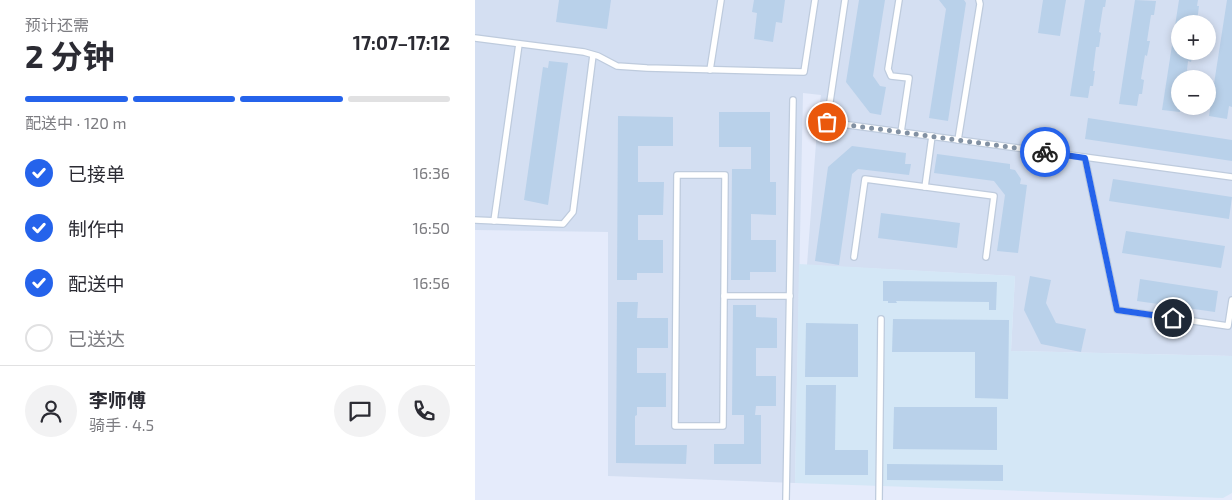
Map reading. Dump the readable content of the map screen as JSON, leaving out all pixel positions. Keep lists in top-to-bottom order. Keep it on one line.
{"page":{"heading":["2 分钟","预计还需","17:07–17:12"],"panel":["李师傅","骑手 · 4.5"],"map_buttons":["+","−"],"bar":"配送中 · 120 m","list":[["已接单","16:36"],["制作中","16:50"],["配送中","16:56"],"已送达"]}}
